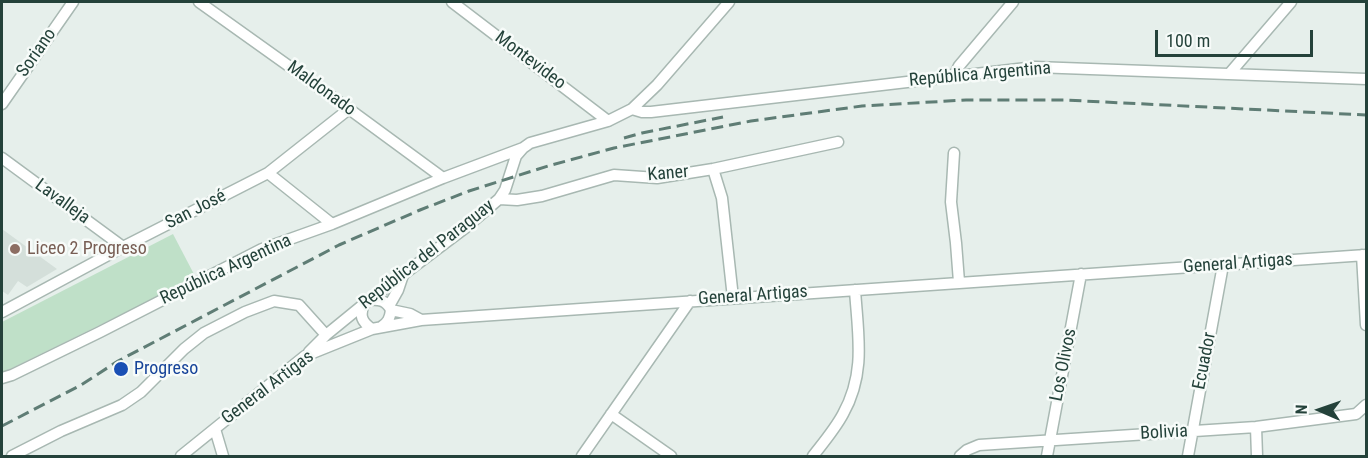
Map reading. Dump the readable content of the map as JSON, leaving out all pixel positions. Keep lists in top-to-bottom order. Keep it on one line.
{"streets":{"street":["Soriano","Montevideo","República Argentina","Maldonado","Kaner","Lavalleja","San José","República del Paraguay","General Artigas","Ecuador","Los Olivos","Bolivia"]},"crossings":[["República Argentina","Maldonado"],["República Argentina","República del Paraguay"],["Maldonado","San José"],["Kaner","República del Paraguay"],["Lavalleja","San José"],["República del Paraguay","General Artigas"],["General Artigas","Ecuador"],["General Artigas","Los Olivos"],["Ecuador","Bolivia"],["Los Olivos","Bolivia"]],"places":["Liceo 2 Progreso","Progreso"],"scale_bar":"100 m","north":"left"}
